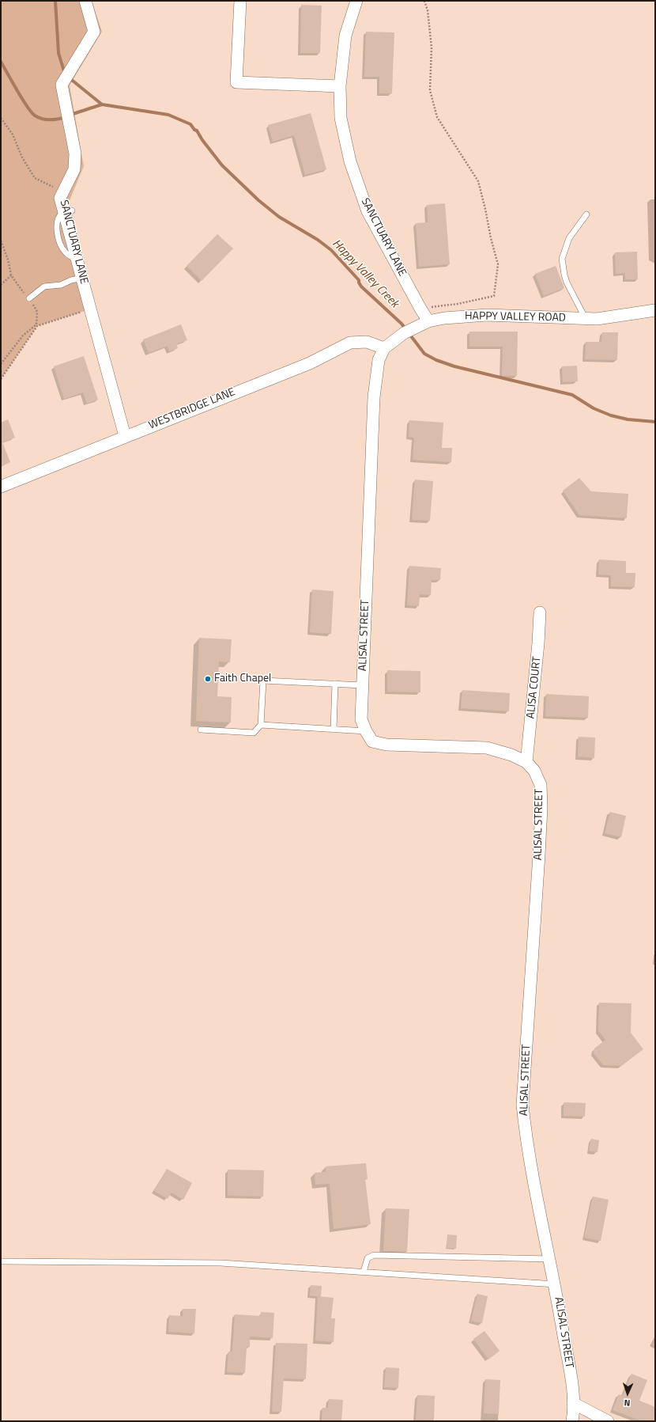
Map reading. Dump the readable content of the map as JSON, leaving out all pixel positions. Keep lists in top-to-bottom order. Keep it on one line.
{"streets":{"street":["SANCTUARY LANE","HAPPY VALLEY ROAD","WESTBRIDGE LANE","ALISAL STREET","ALISA COURT"]},"crossings":[["SANCTUARY LANE","HAPPY VALLEY ROAD"],["SANCTUARY LANE","WESTBRIDGE LANE"],["HAPPY VALLEY ROAD","WESTBRIDGE LANE"],["HAPPY VALLEY ROAD","ALISAL STREET"],["WESTBRIDGE LANE","ALISAL STREET"],["ALISAL STREET","ALISA COURT"]],"water":["Happy Valley Creek"],"places":["Faith Chapel"],"north":"bottom"}
